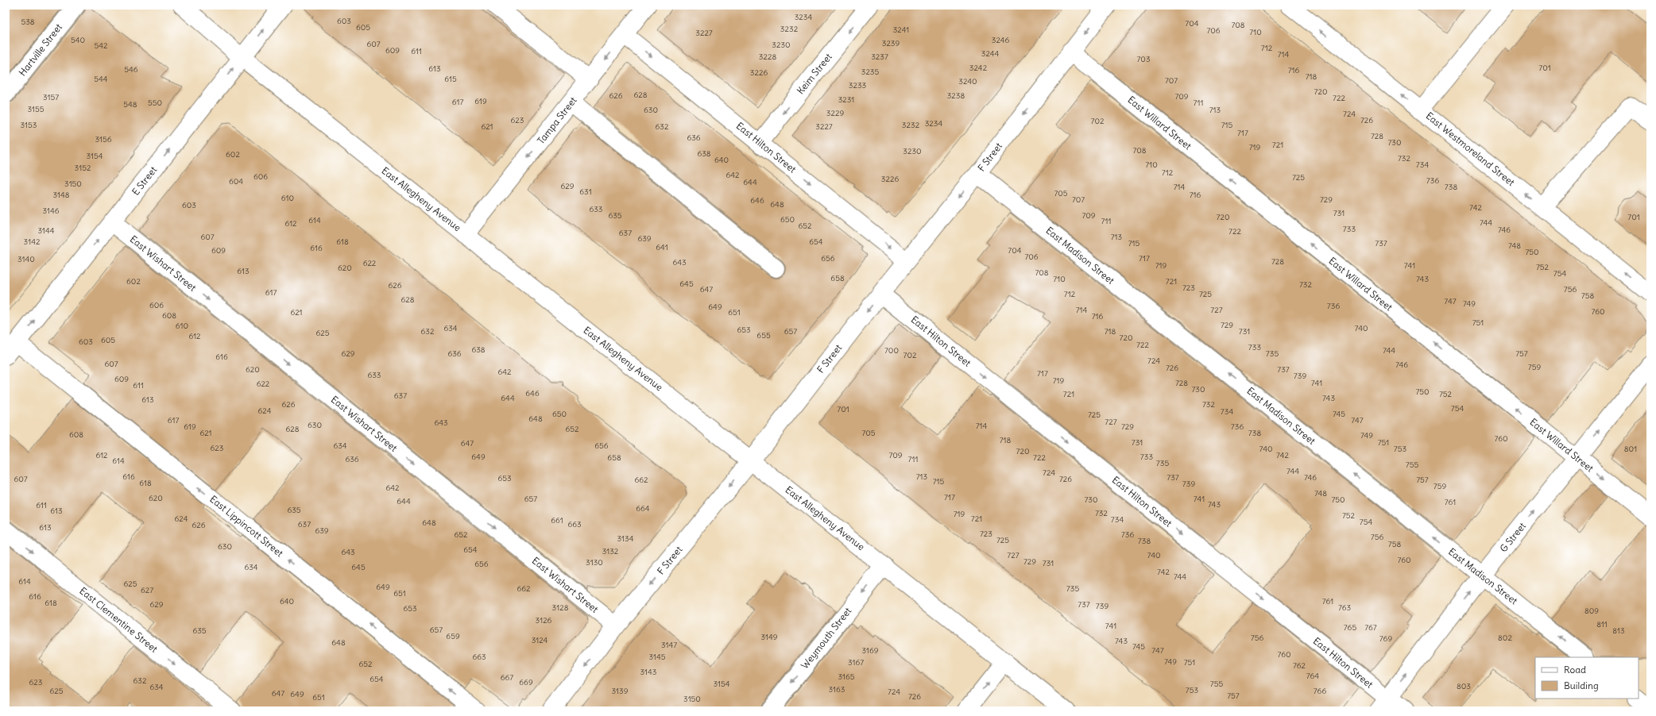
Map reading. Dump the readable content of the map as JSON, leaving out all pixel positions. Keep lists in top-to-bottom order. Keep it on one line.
{"streets":{"street":["Hartville Street","Keim Street","Tampa Street","East Willard Street","East Hilton Street","East Westmoreland Street","F Street","E Street","East Allegheny Avenue","East Madison Street","East Wishart Street","East Lippincott Street","G Street","East Clementine Street","Weymouth Street"]},"crossings":[["Keim Street","East Hilton Street"],["Tampa Street","East Hilton Street"],["Tampa Street","East Allegheny Avenue"],["East Willard Street","F Street"],["East Willard Street","G Street"],["East Hilton Street","F Street"],["East Hilton Street","G Street"],["F Street","East Allegheny Avenue"],["F Street","East Madison Street"],["F Street","East Wishart Street"],["E Street","East Allegheny Avenue"],["E Street","East Wishart Street"],["E Street","East Lippincott Street"],["East Allegheny Avenue","Weymouth Street"],["East Madison Street","G Street"]],"one_way":["Keim Street","Tampa Street","East Hilton Street","East Westmoreland Street","F Street","E Street","East Madison Street","East Wishart Street","East Lippincott Street","G Street","East Clementine Street"],"house_numbers":["3234","603","538","704","708","605","3232","3241","706","710","3227","540","3246","3239","607","3230","542","712","609","611","3244","714","3228","3237","703","3242","701","613","546","716","3235","3226","718","544","615","707","3240","3233","720","628","626","3238","709","3157","722","3231","619","617","550","711","548","3155","630","713","3229","724","623","726","702","3234","3153","3232","715","621","632","3227","717","728","636","3156","730","721","719","708","3230","638","602","3154","732","640","710","734","3152","712","642","606","725","3226","736","604","644","3150","629","714","738","631","705","3148","716","610","707","729","646","648","603","742","633","3146","731","635","709","720","701","650","614","711","744","612","652","733","746","3144","722","637","607","713","639","3142","618","654","715","737","748","641","616","609","704","750","706","656","717","3140","728","643","622","719","741","752","620","613","708","754","658","710","743","602","721","645","732","626","723","647","756","617","712","725","758","628","747","749","606","736","649","714","727","760","621","651","608","716","751","729","610","634","740","653","632","657","718","731","625","655","612","720","605","603","722","733","638","700","744","629","636","735","757","702","616","724","607","746","759","726","620","737","642","717","633","739","609","719","728","741","622","611","730","750","646","721","752","637","644","743","613","626","732","754","701","624","734","650","745","725","648","617","747","727","643","630","714","619","729","736","628","652","621","705","738","608","749","760","718","731","751","647","634","656","623","740","753","801","720","612","709","742","649","733","658","722","636","711","614","735","755","744","724","616","713","737","746","653","607","726","662","757","715","618","739","759","642","748","717","620","657","741","730","750","644","761","743","611","664","635","613","732","719","752","624","721","734","661","754","648","637","663","626","613","639","723","652","736","756","3134","725","738","758","630","654","3132","643","727","740","760","729","3130","731","656","634","645","742","744","614","625","649","662","735","627","651","616","640","761","618","629","737","739","3128","763","653","809","3126","811","741","765","767","657","635","813","659","3149","756","802","769","3124","743","648","3147","745","3169","747","760","663","3145","749","3167","751","652","762","3143","764","3165","667","654","632","623","669","3154","755","803","634","3163","753","625","3139","766","724","647","649","757","726","651","3150"],"legend":["Road","Building"]}
